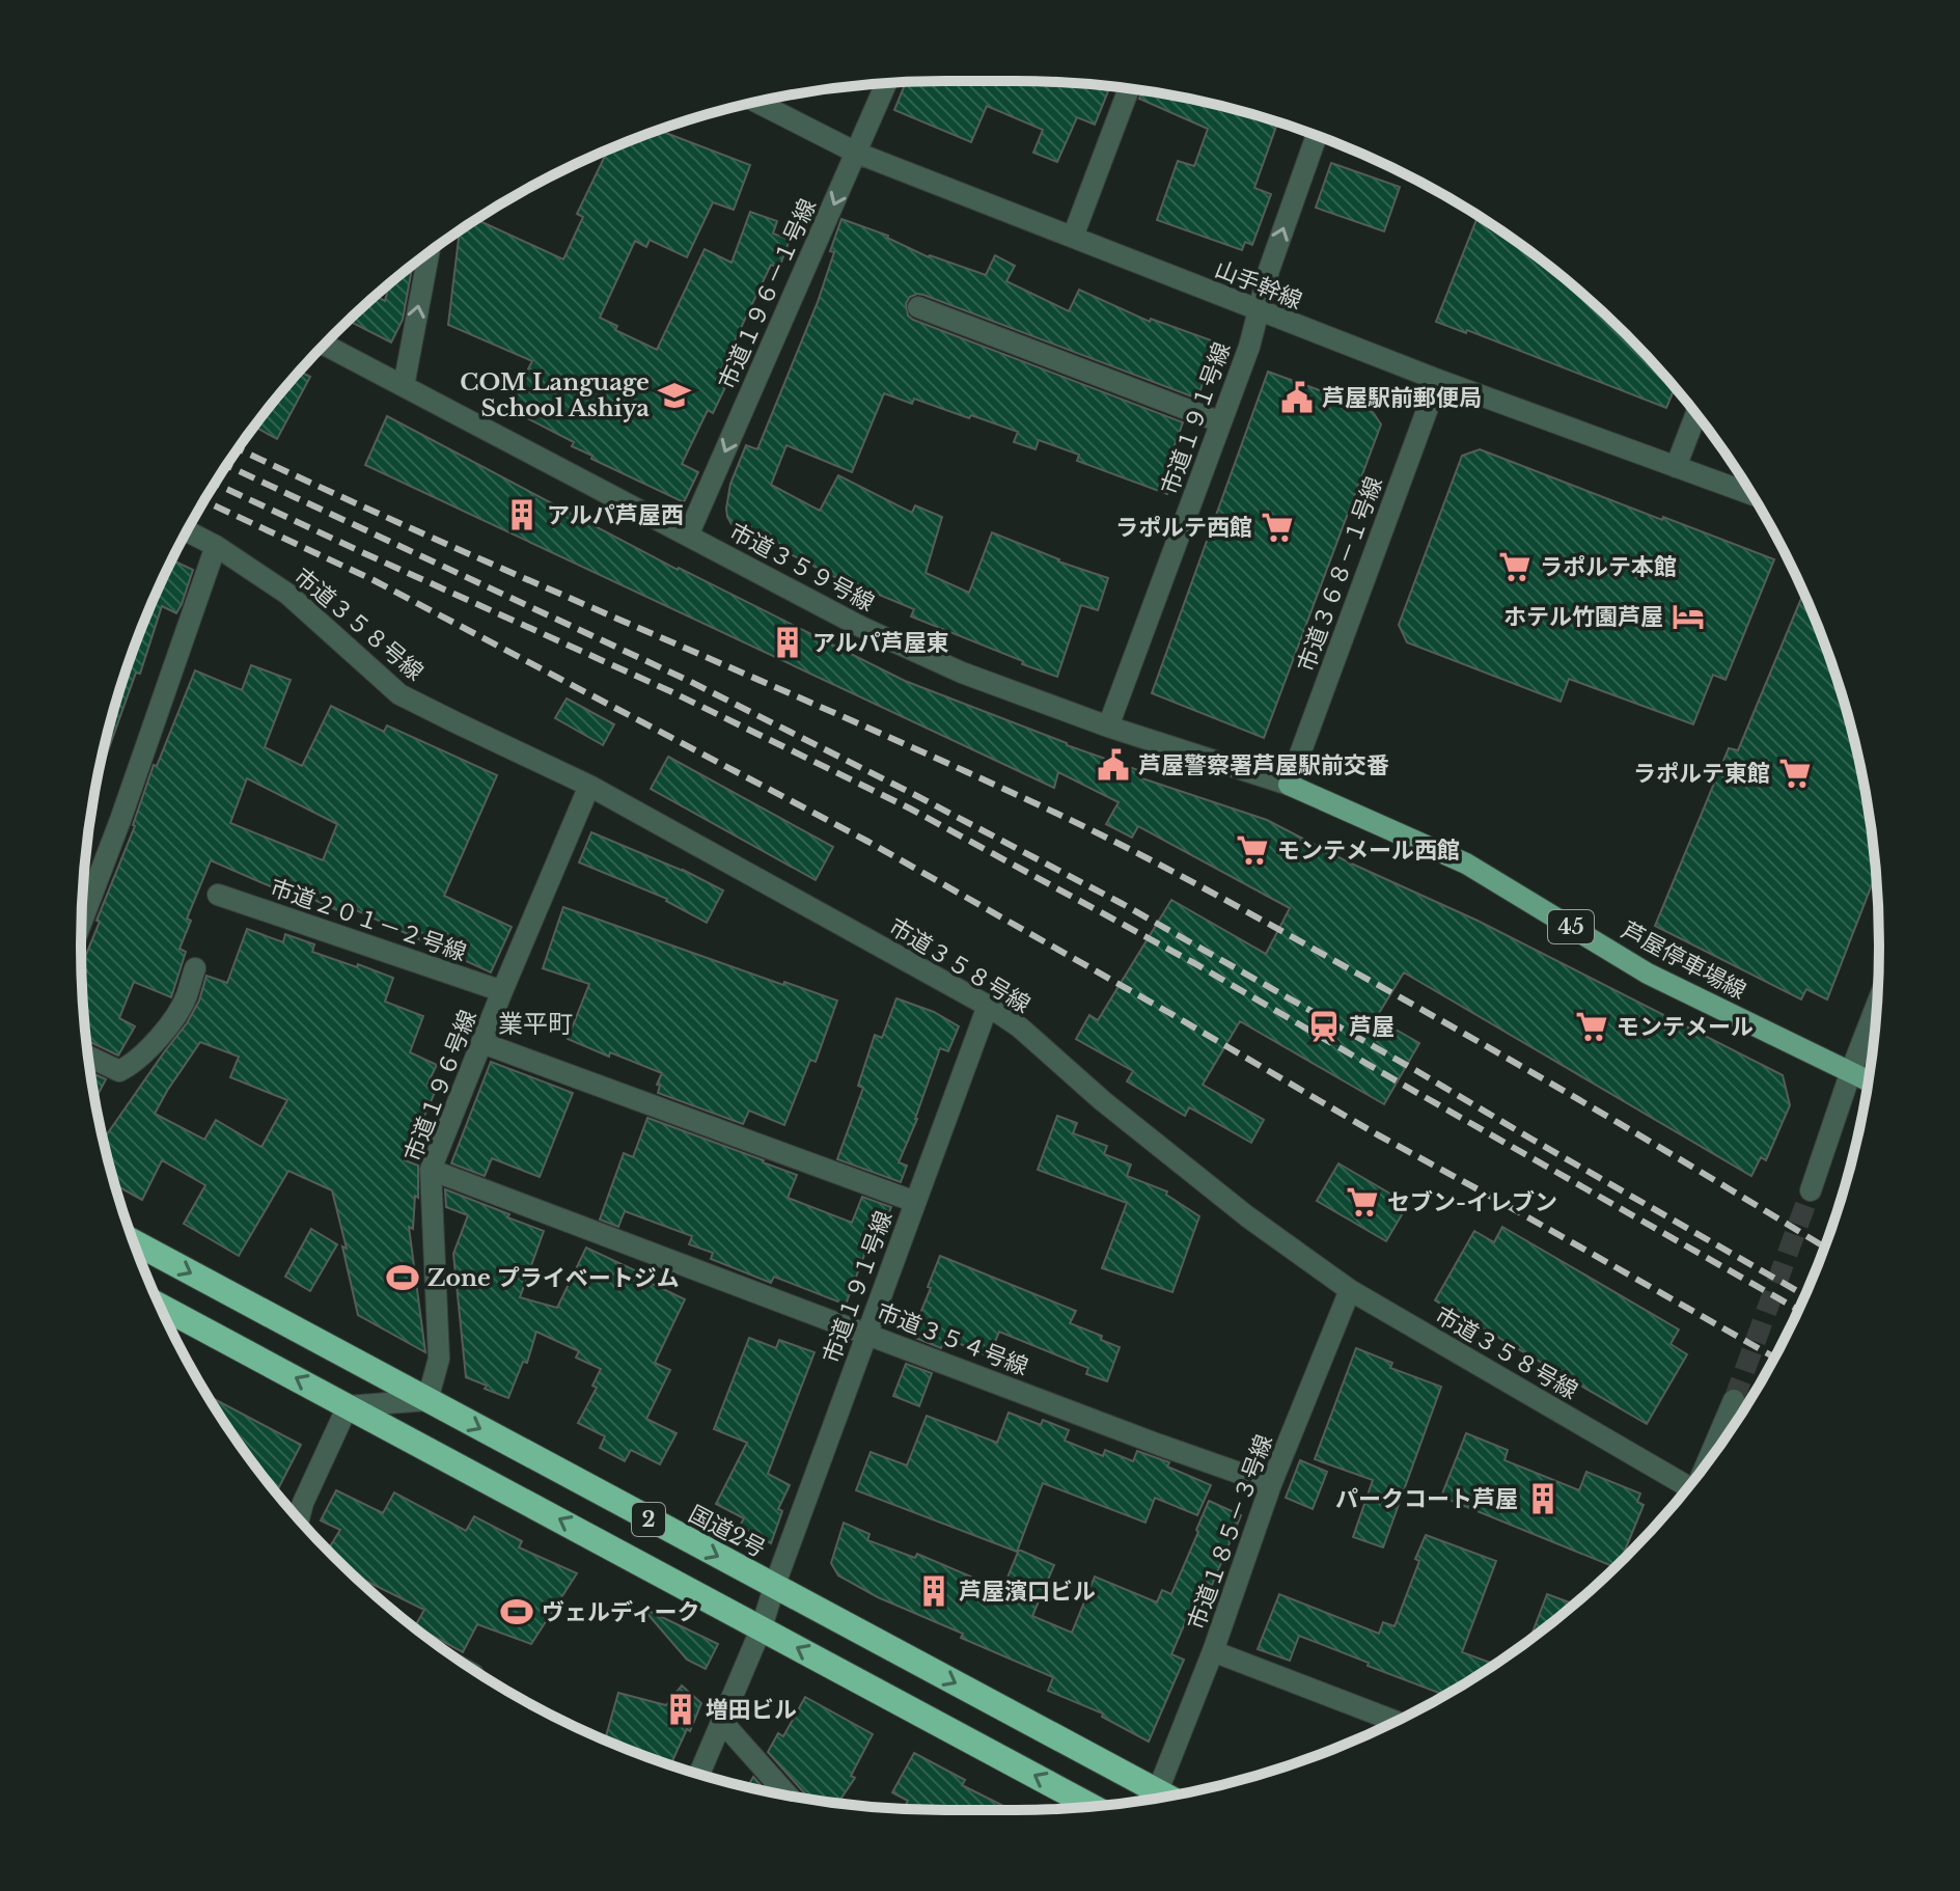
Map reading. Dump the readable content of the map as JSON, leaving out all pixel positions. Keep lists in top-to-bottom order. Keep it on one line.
{"streets":{"highway":["2","国道2号"],"main road":["45","芦屋停車場線"],"street":["山手幹線","市道１９６－１号線","市道１９１号線","市道３５９号線","市道３６８－１号線","市道３５８号線","市道２０１－２号線","市道１９６号線","市道３５４号線","市道１８５－３号線"]},"crossings":[["山手幹線","市道１９６－１号線"],["山手幹線","市道１９１号線"],["山手幹線","市道３６８－１号線"],["市道１９６－１号線","市道３５９号線"],["市道１９１号線","市道３５９号線"],["市道１９１号線","市道３５８号線"],["市道１９１号線","市道３５４号線"],["市道１９１号線","2"],["市道１９１号線","国道2号"],["市道３５９号線","市道３６８－１号線"],["市道３５９号線","芦屋停車場線"],["市道３６８－１号線","芦屋停車場線"],["市道３５８号線","市道１９６号線"],["市道３５８号線","市道１８５－３号線"],["市道２０１－２号線","市道１９６号線"],["市道１９６号線","市道３５４号線"],["市道１９６号線","国道2号"],["市道３５４号線","市道１８５－３号線"],["国道2号","市道１８５－３号線"]],"one_way":["市道１９６－１号線"],"districts":["業平町"],"places":{"school or university":["COM Language School Ashiya"],"public building":["芦屋駅前郵便局","芦屋警察署芦屋駅前交番"],"building":["アルパ芦屋西","アルパ芦屋東","パークコート芦屋","芦屋濱口ビル","増田ビル"],"supermarket":["ラポルテ西館","ラポルテ本館","ラポルテ東館","モンテメール西館","モンテメール","セブン-イレブン"],"hotel":["ホテル竹園芦屋"],"station":["芦屋"],"sports":["Zone プライベートジム","ヴェルディーク"]}}
